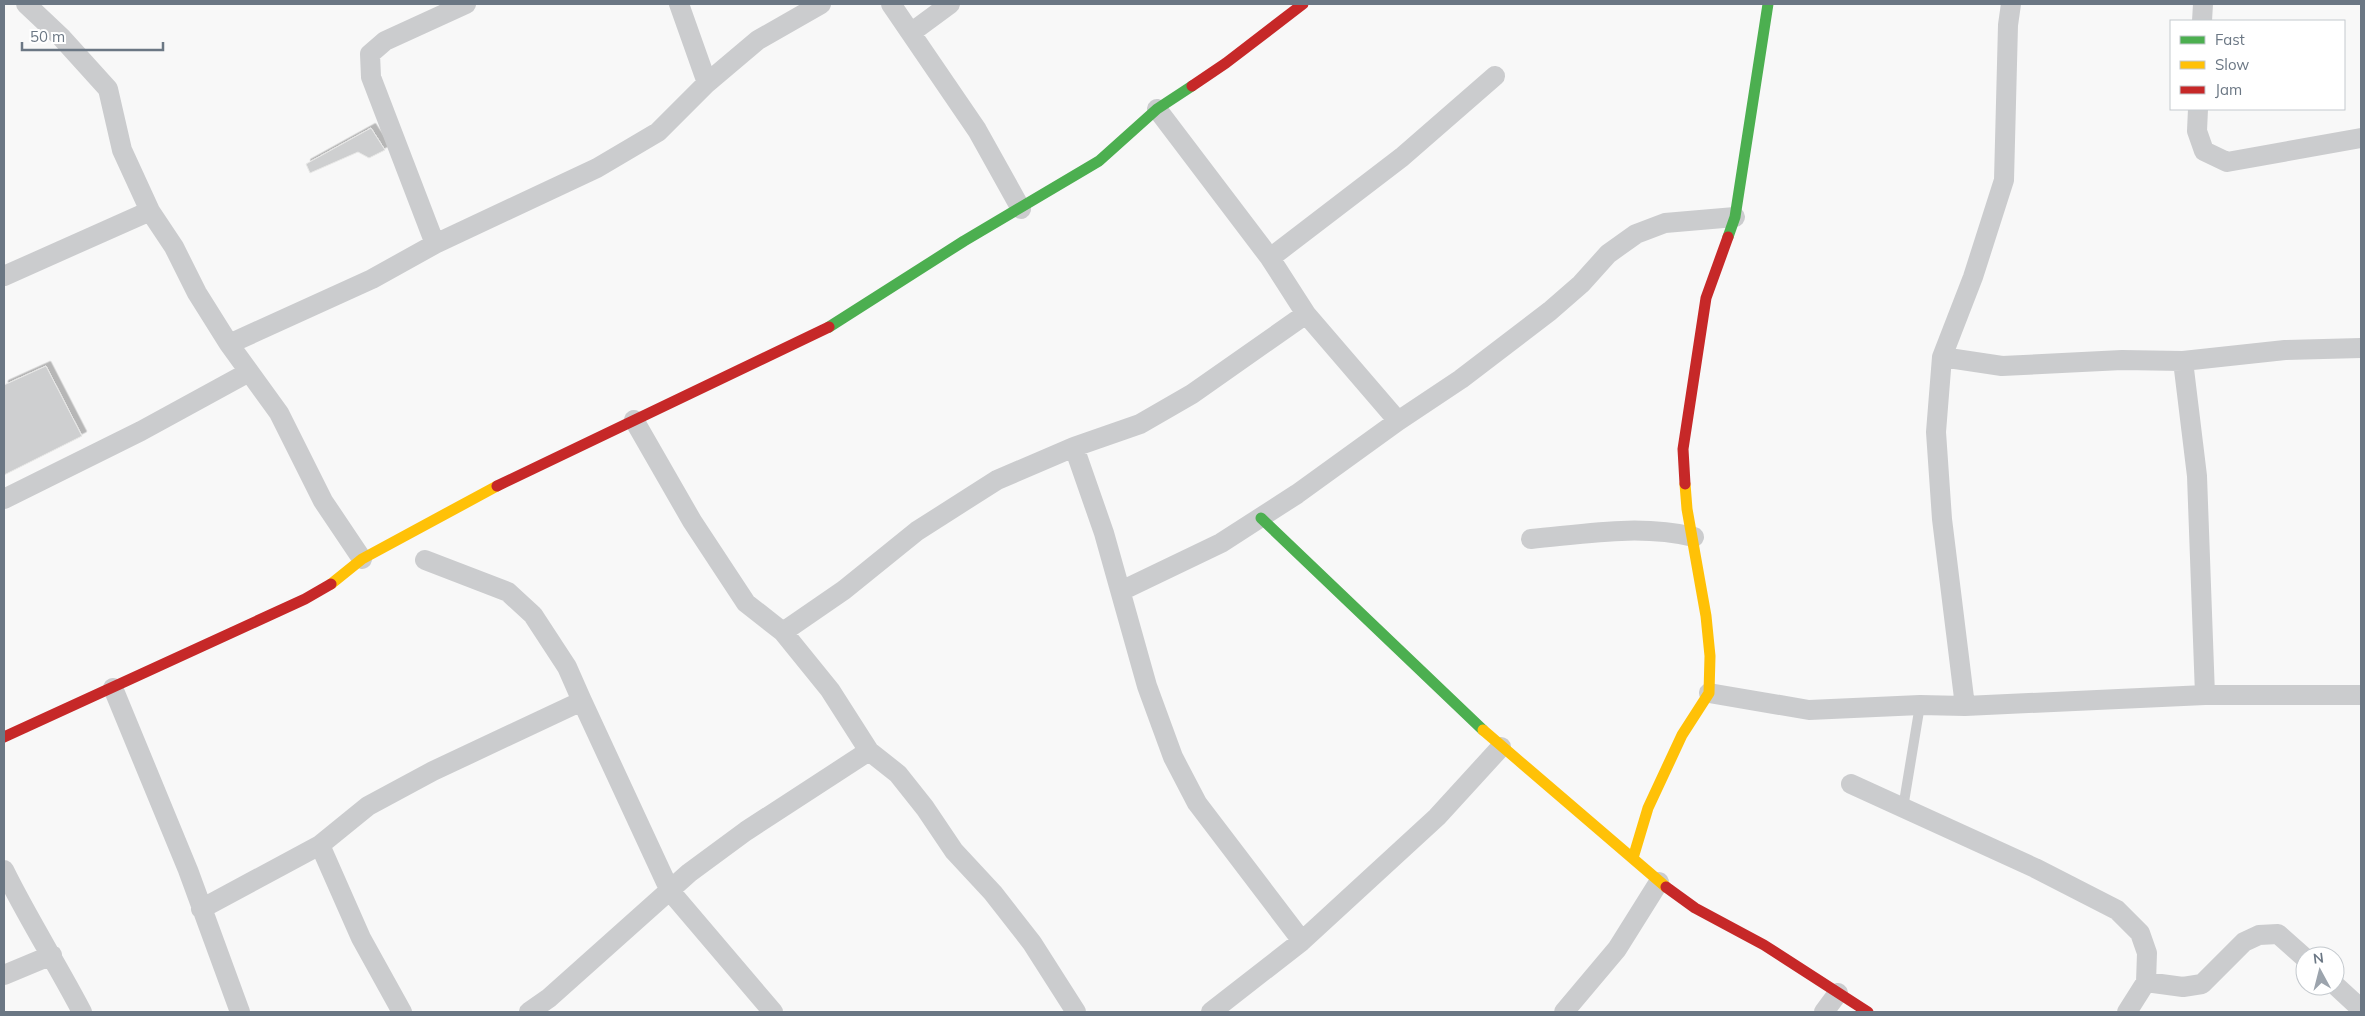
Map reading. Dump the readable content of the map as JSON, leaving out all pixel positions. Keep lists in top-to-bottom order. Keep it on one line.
{"legend":["Fast","Slow","Jam"],"scale_bar":"50 m","north":"top"}
